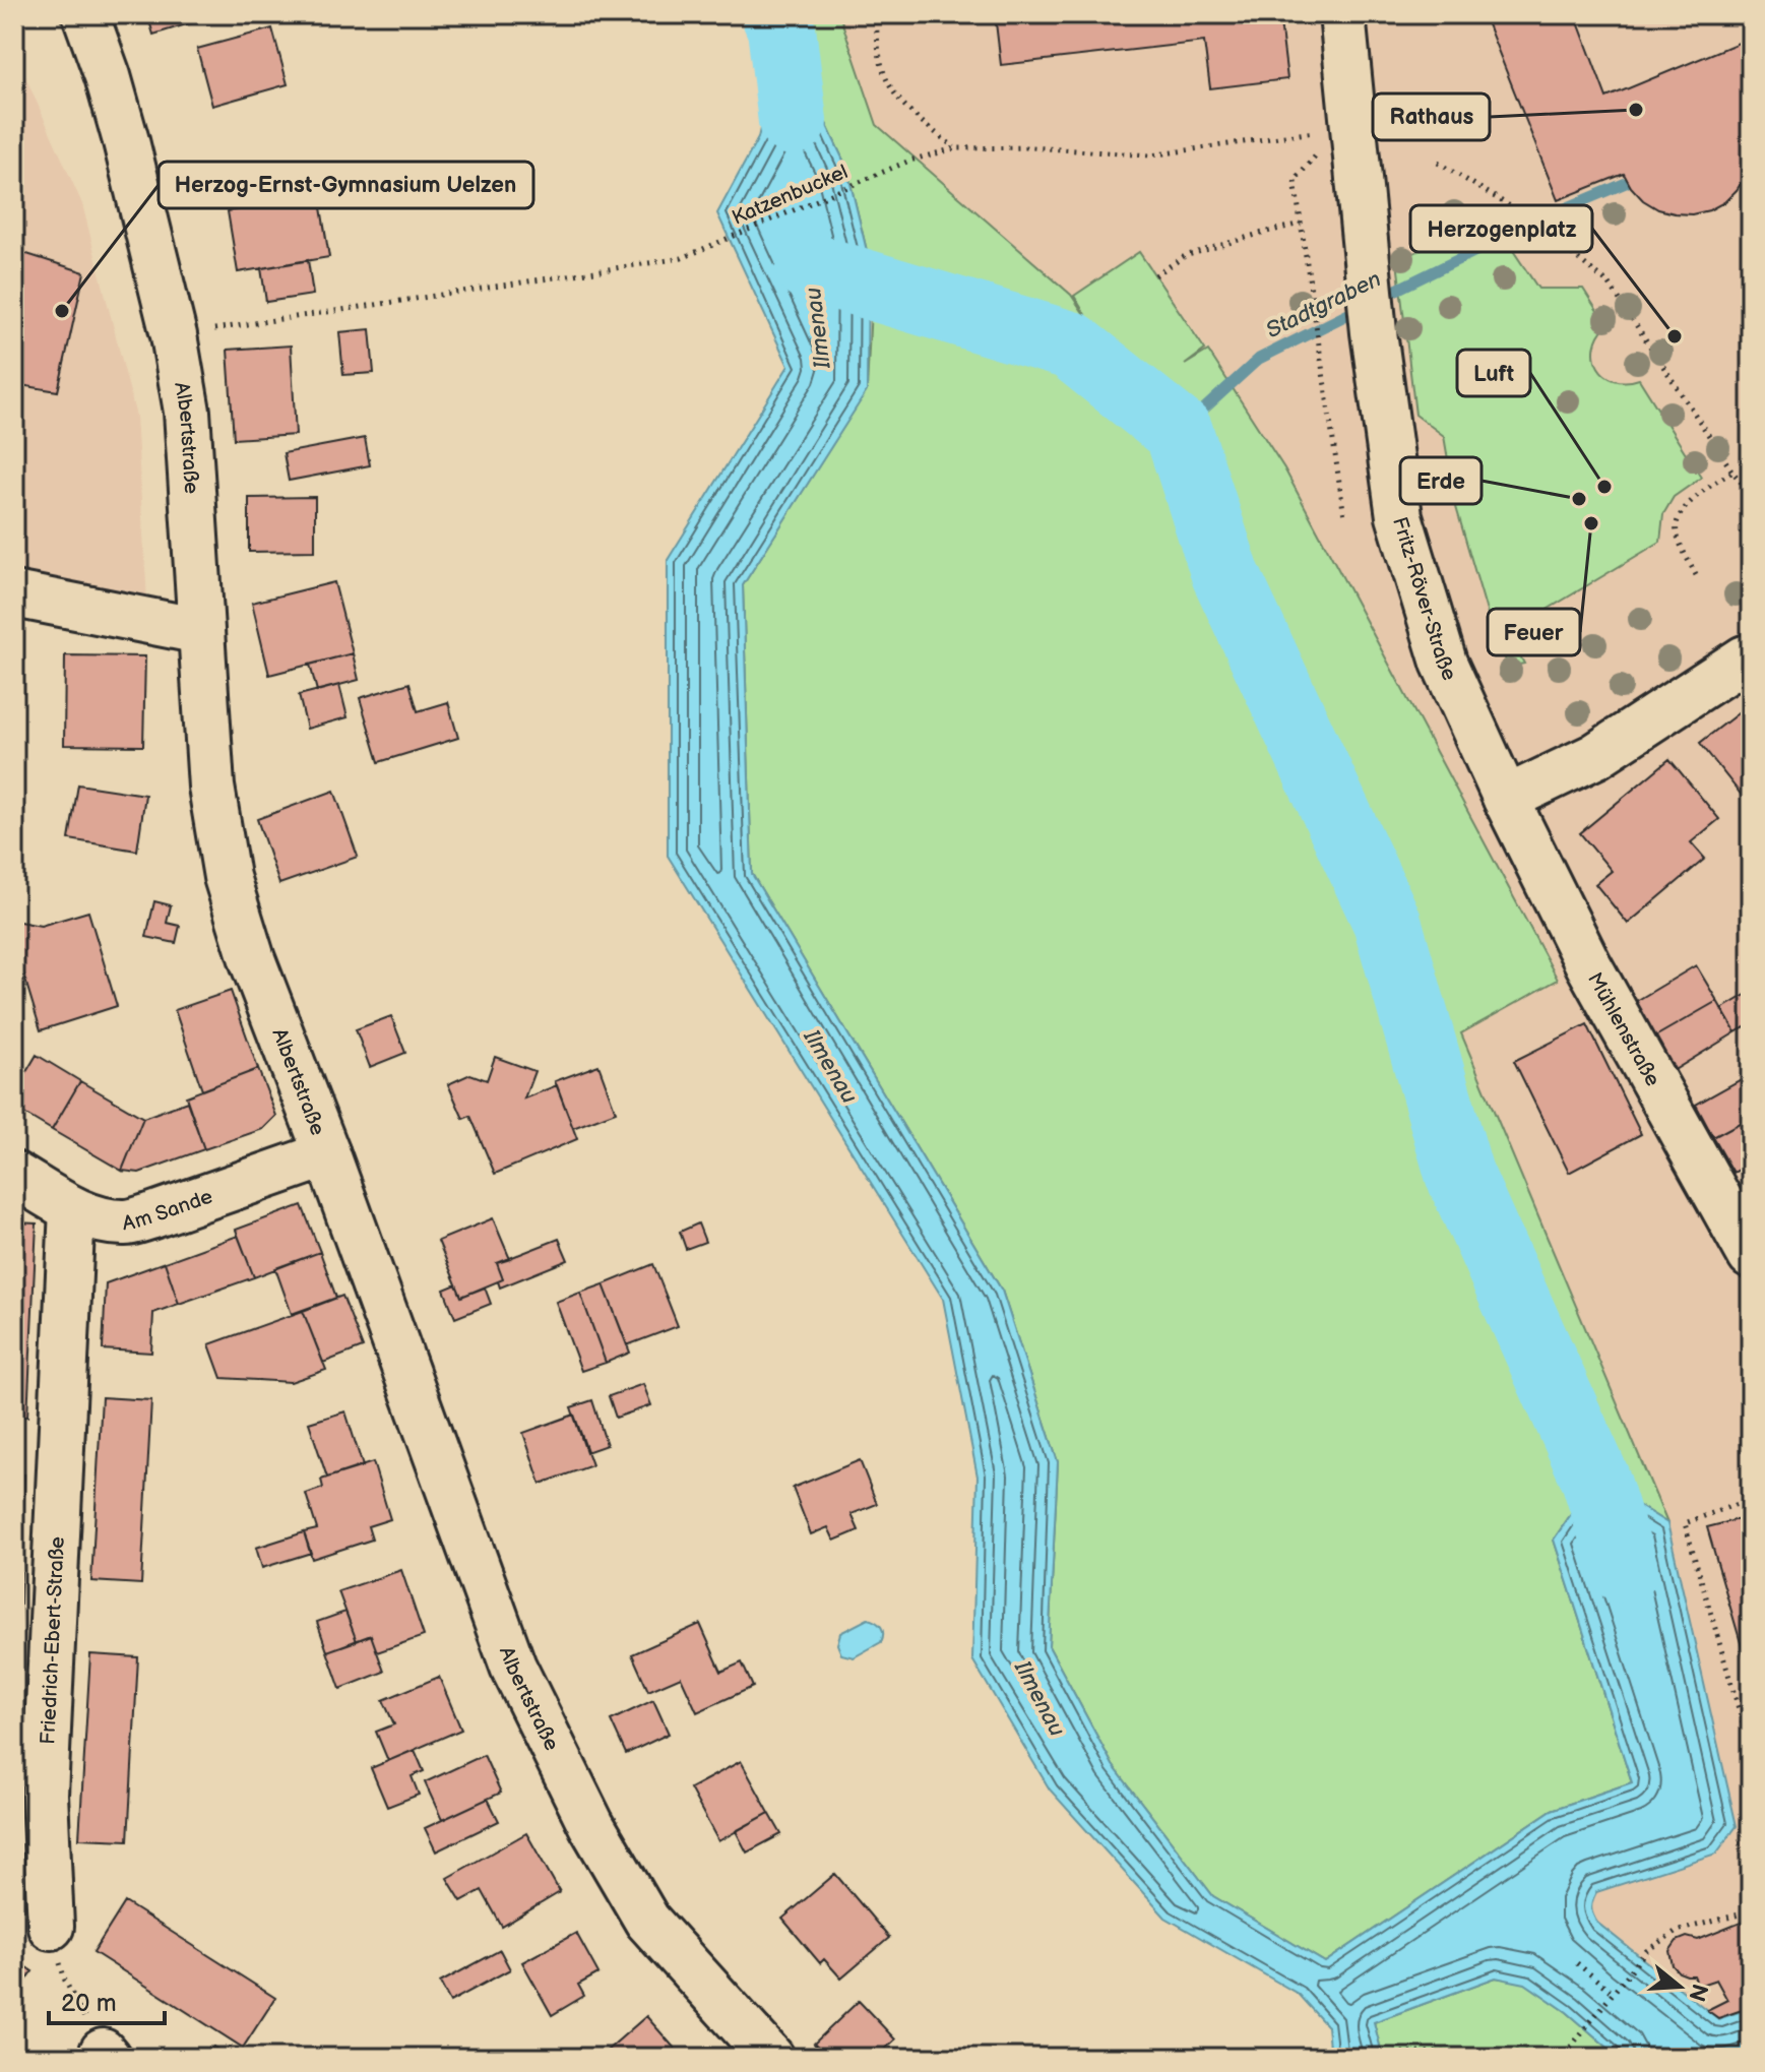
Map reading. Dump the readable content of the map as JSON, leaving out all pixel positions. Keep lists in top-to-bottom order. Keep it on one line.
{"streets":{"street":["Albertstraße","Fritz-Röver-Straße","Mühlenstraße","Am Sande","Friedrich-Ebert-Straße"],"path":["Katzenbuckel"]},"crossings":[["Katzenbuckel","Albertstraße"],["Albertstraße","Am Sande"],["Fritz-Röver-Straße","Mühlenstraße"],["Am Sande","Friedrich-Ebert-Straße"]],"water":["Stadtgraben","Ilmenau"],"places":["Rathaus","Herzog-Ernst-Gymnasium Uelzen","Herzogenplatz","Luft","Erde","Feuer"],"scale_bar":"20 m","north":"right"}
